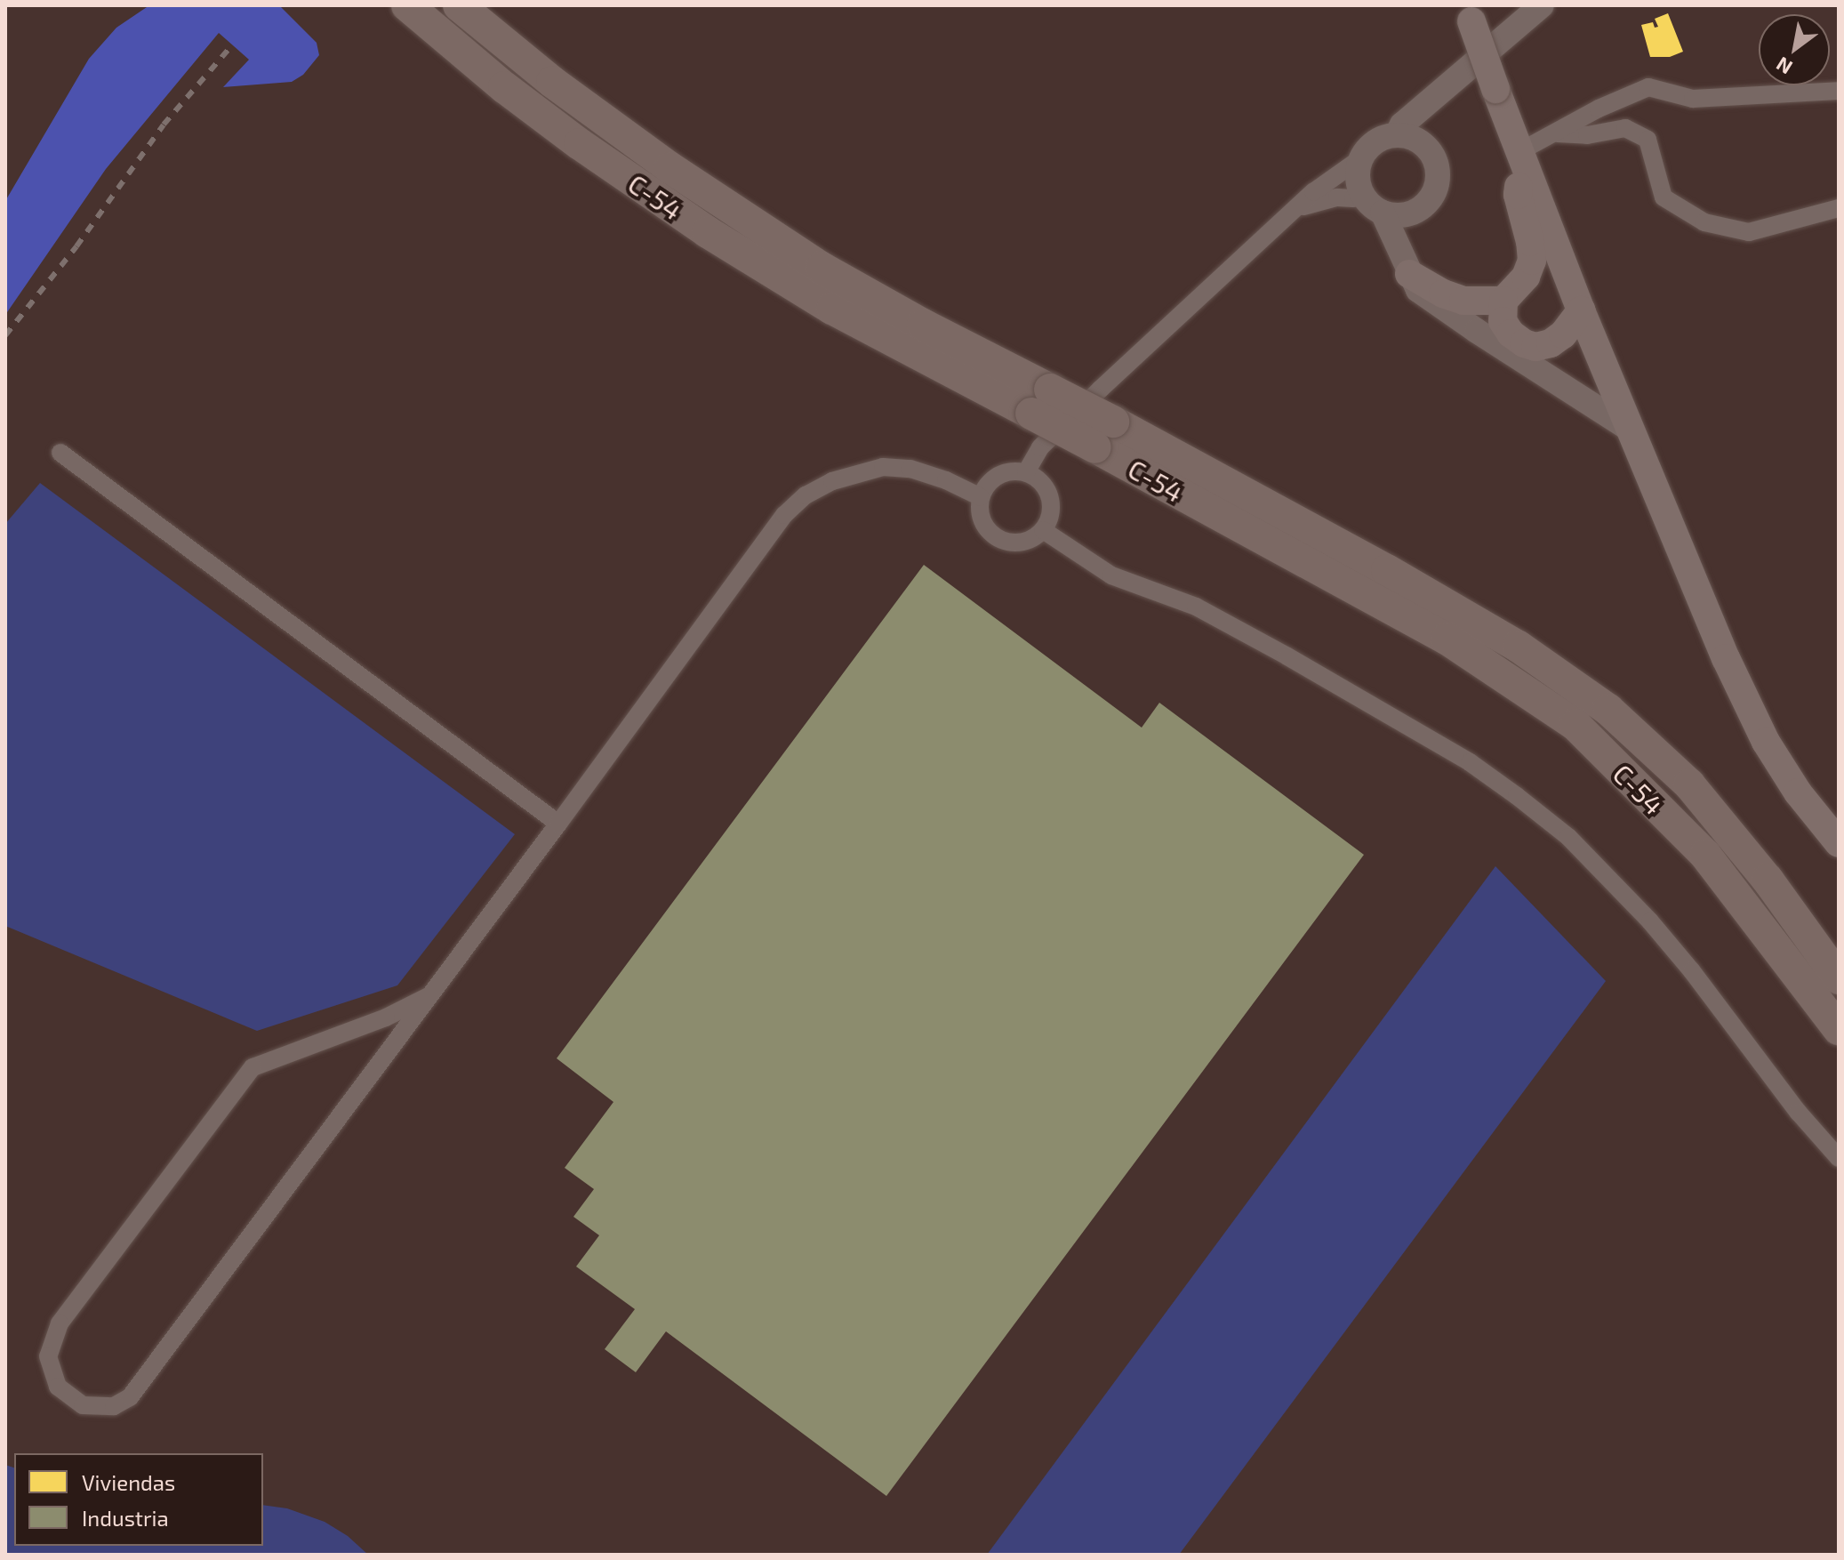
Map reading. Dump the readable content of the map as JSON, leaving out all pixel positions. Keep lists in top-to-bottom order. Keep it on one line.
{"streets":{"highway":["C-54"]},"legend":["Viviendas","Industria"],"north":"bottom left"}
